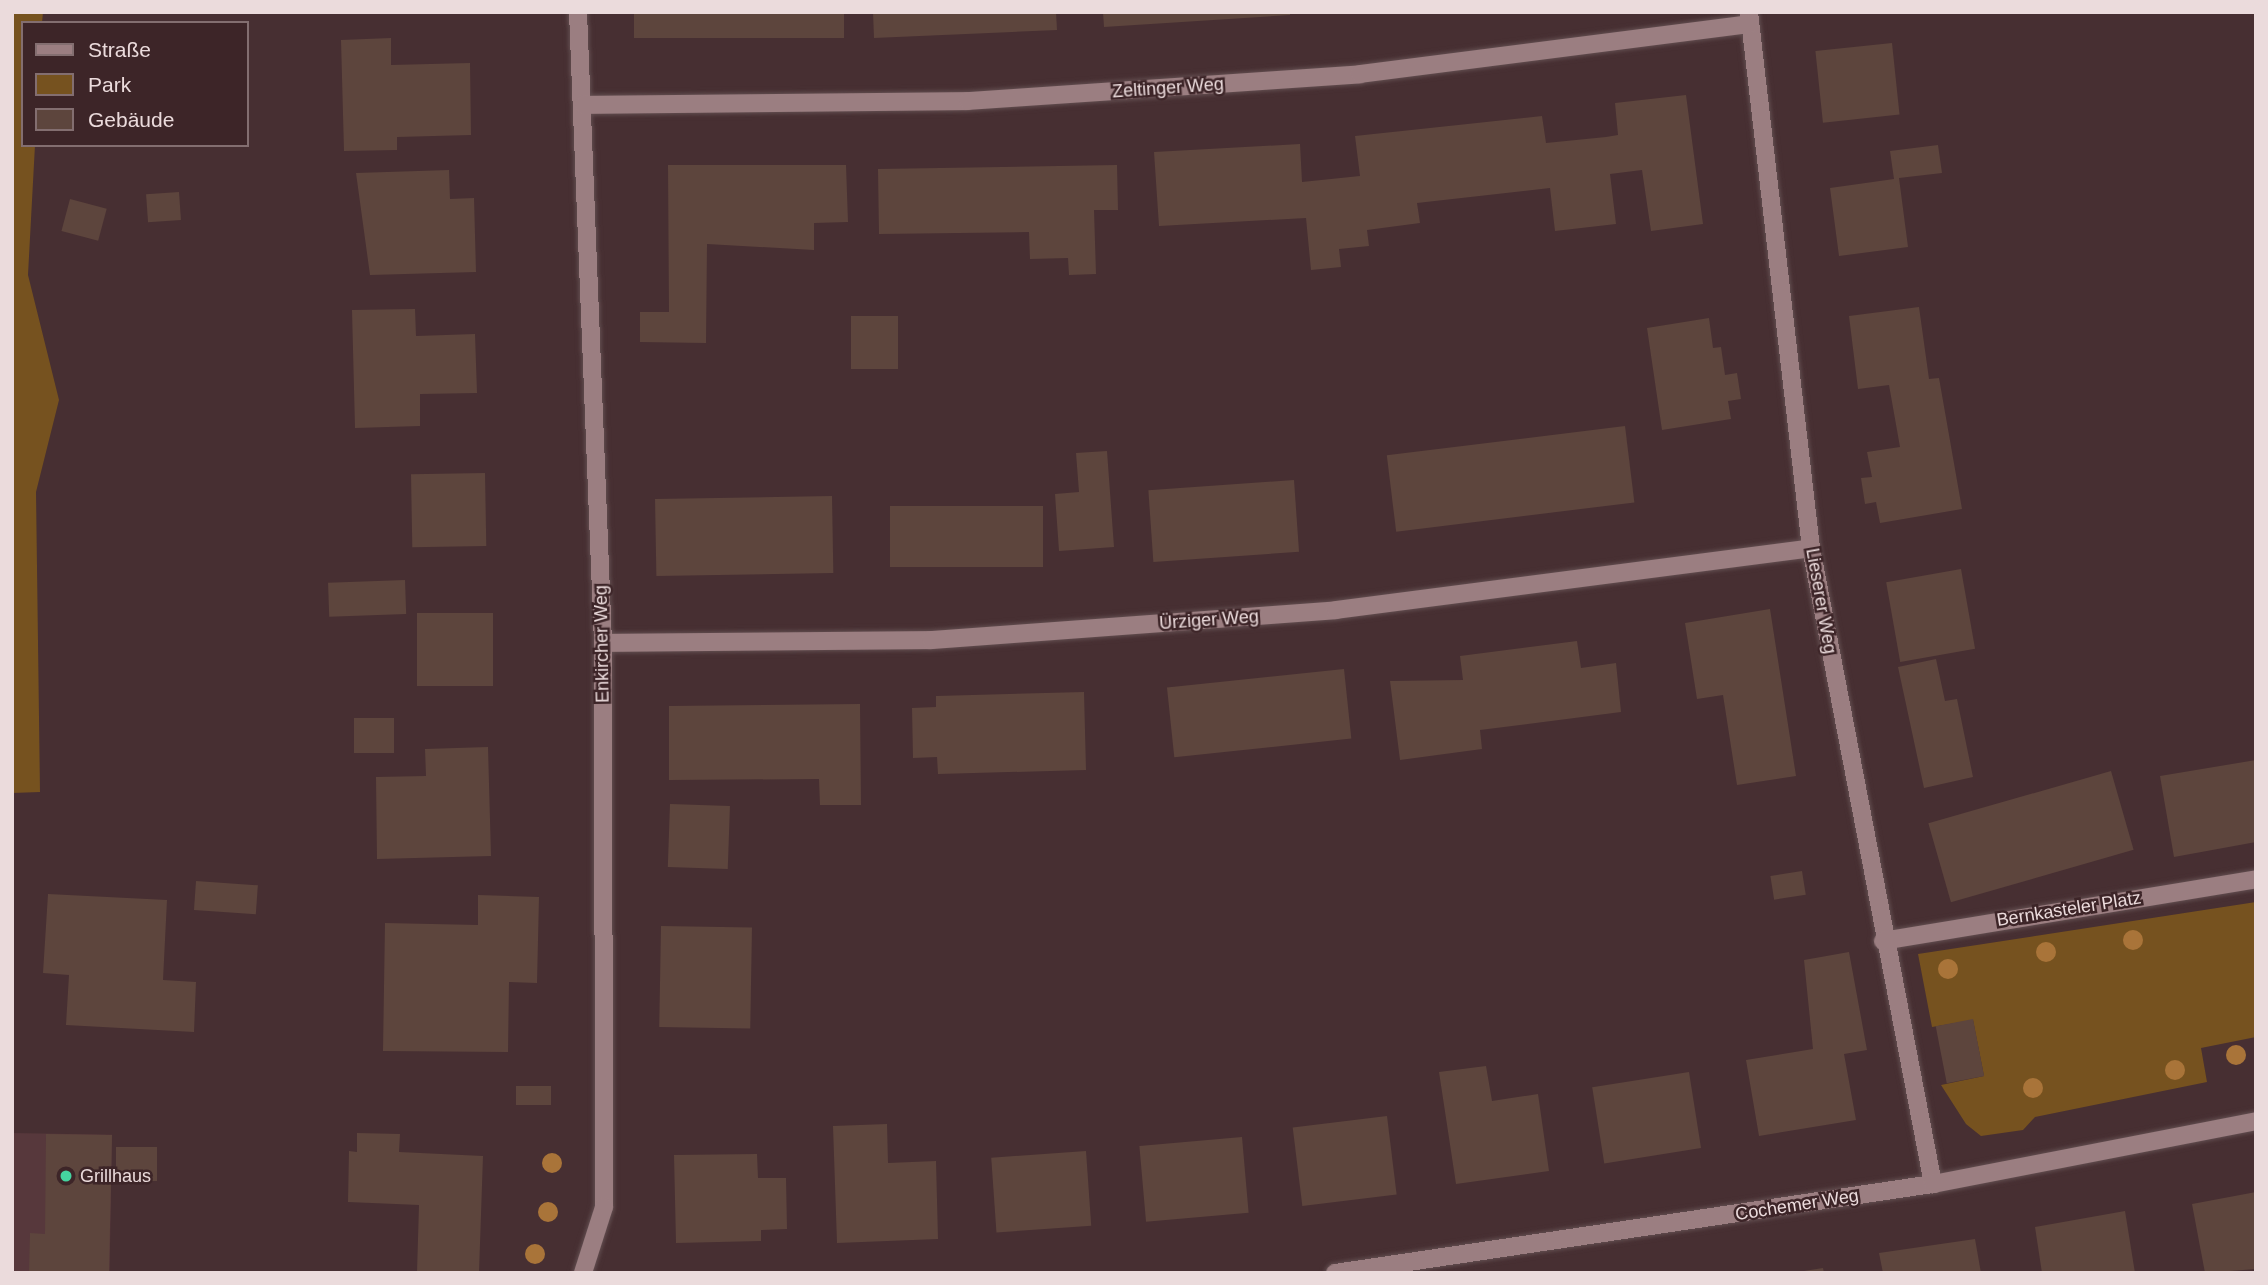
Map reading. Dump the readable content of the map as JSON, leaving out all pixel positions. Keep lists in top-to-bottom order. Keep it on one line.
{"streets":{"street":["Zeltinger Weg","Lieserer Weg","Ürziger Weg","Enkircher Weg","Bernkasteler Platz","Cochemer Weg"]},"crossings":[["Zeltinger Weg","Lieserer Weg"],["Zeltinger Weg","Enkircher Weg"],["Lieserer Weg","Ürziger Weg"],["Lieserer Weg","Bernkasteler Platz"],["Lieserer Weg","Cochemer Weg"],["Ürziger Weg","Enkircher Weg"]],"places":["Grillhaus"],"legend":["Straße","Park","Gebäude"]}
